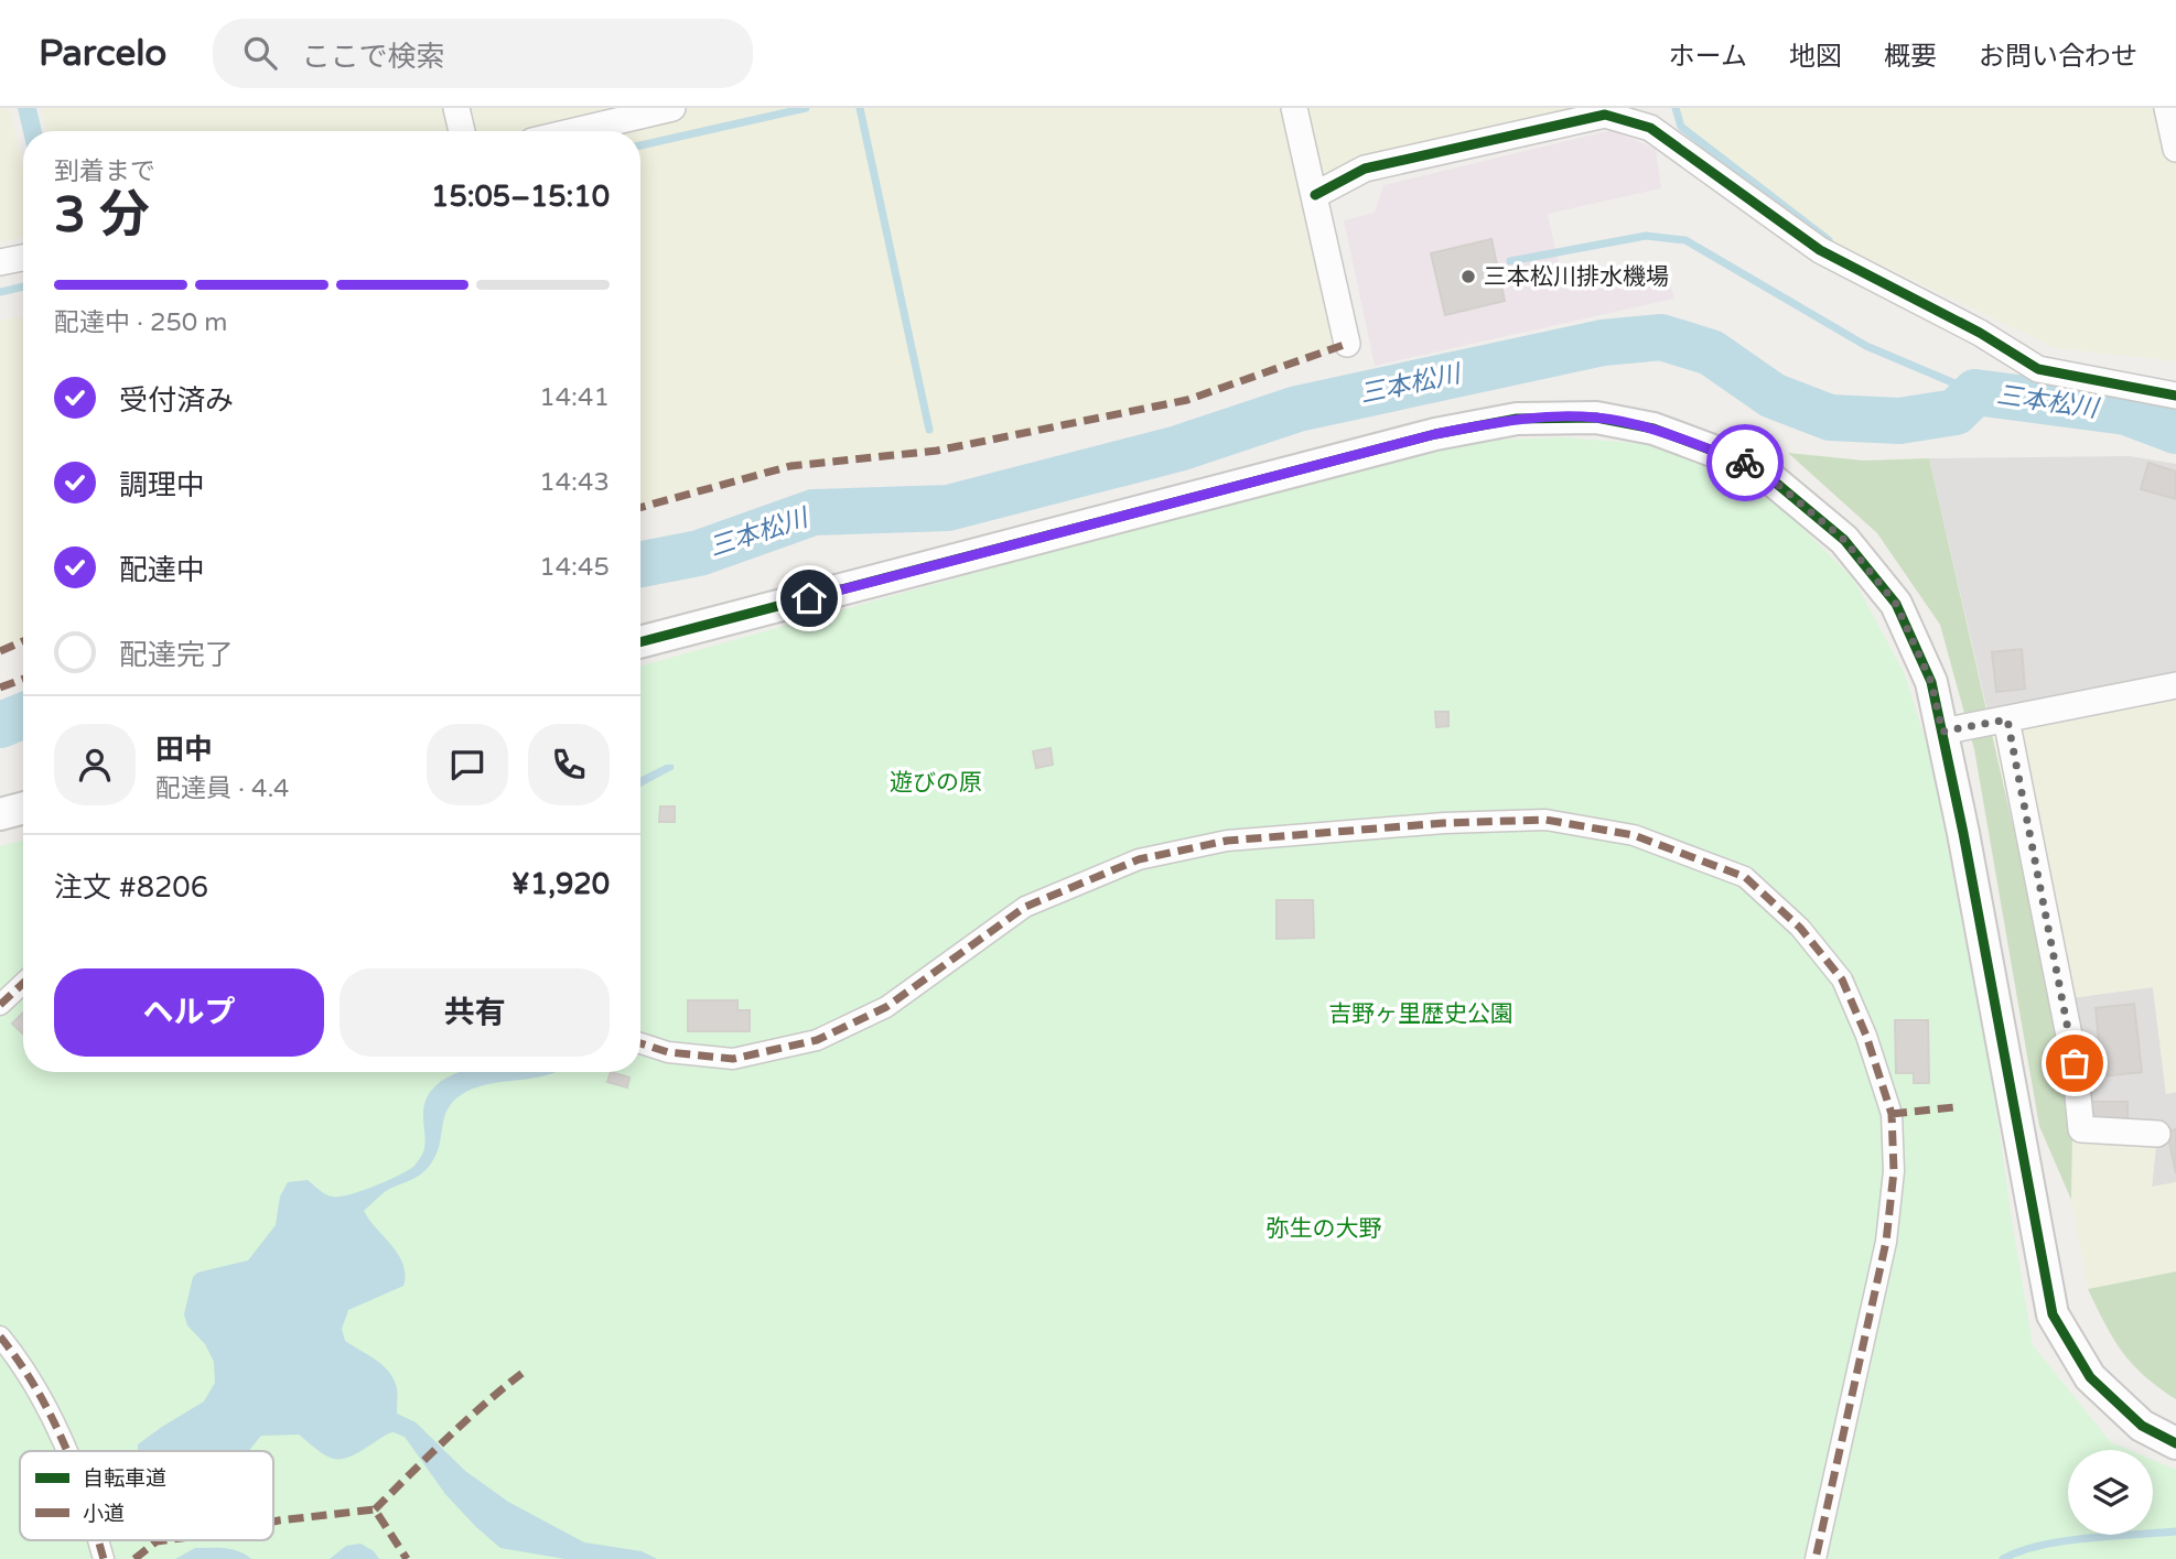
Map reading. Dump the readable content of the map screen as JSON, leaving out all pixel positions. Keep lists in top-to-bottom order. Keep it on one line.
{"water":["三本松川"],"parks":["遊びの原","吉野ヶ里歴史公園","弥生の大野"],"places":["三本松川排水機場"],"legend":["自転車道","小道"],"page":{"header":"Parcelo","search":"ここで検索","nav":["ホーム","地図","概要","お問い合わせ"],"heading":["3 分","到着まで","15:05–15:10"],"panel":["田中","配達員 · 4.4","注文 #8206","¥1,920"],"bar":"配達中 · 250 m","list":[["受付済み","14:41"],["調理中","14:43"],["配達中","14:45"],"配達完了"],"buttons":["ヘルプ","共有"]}}
